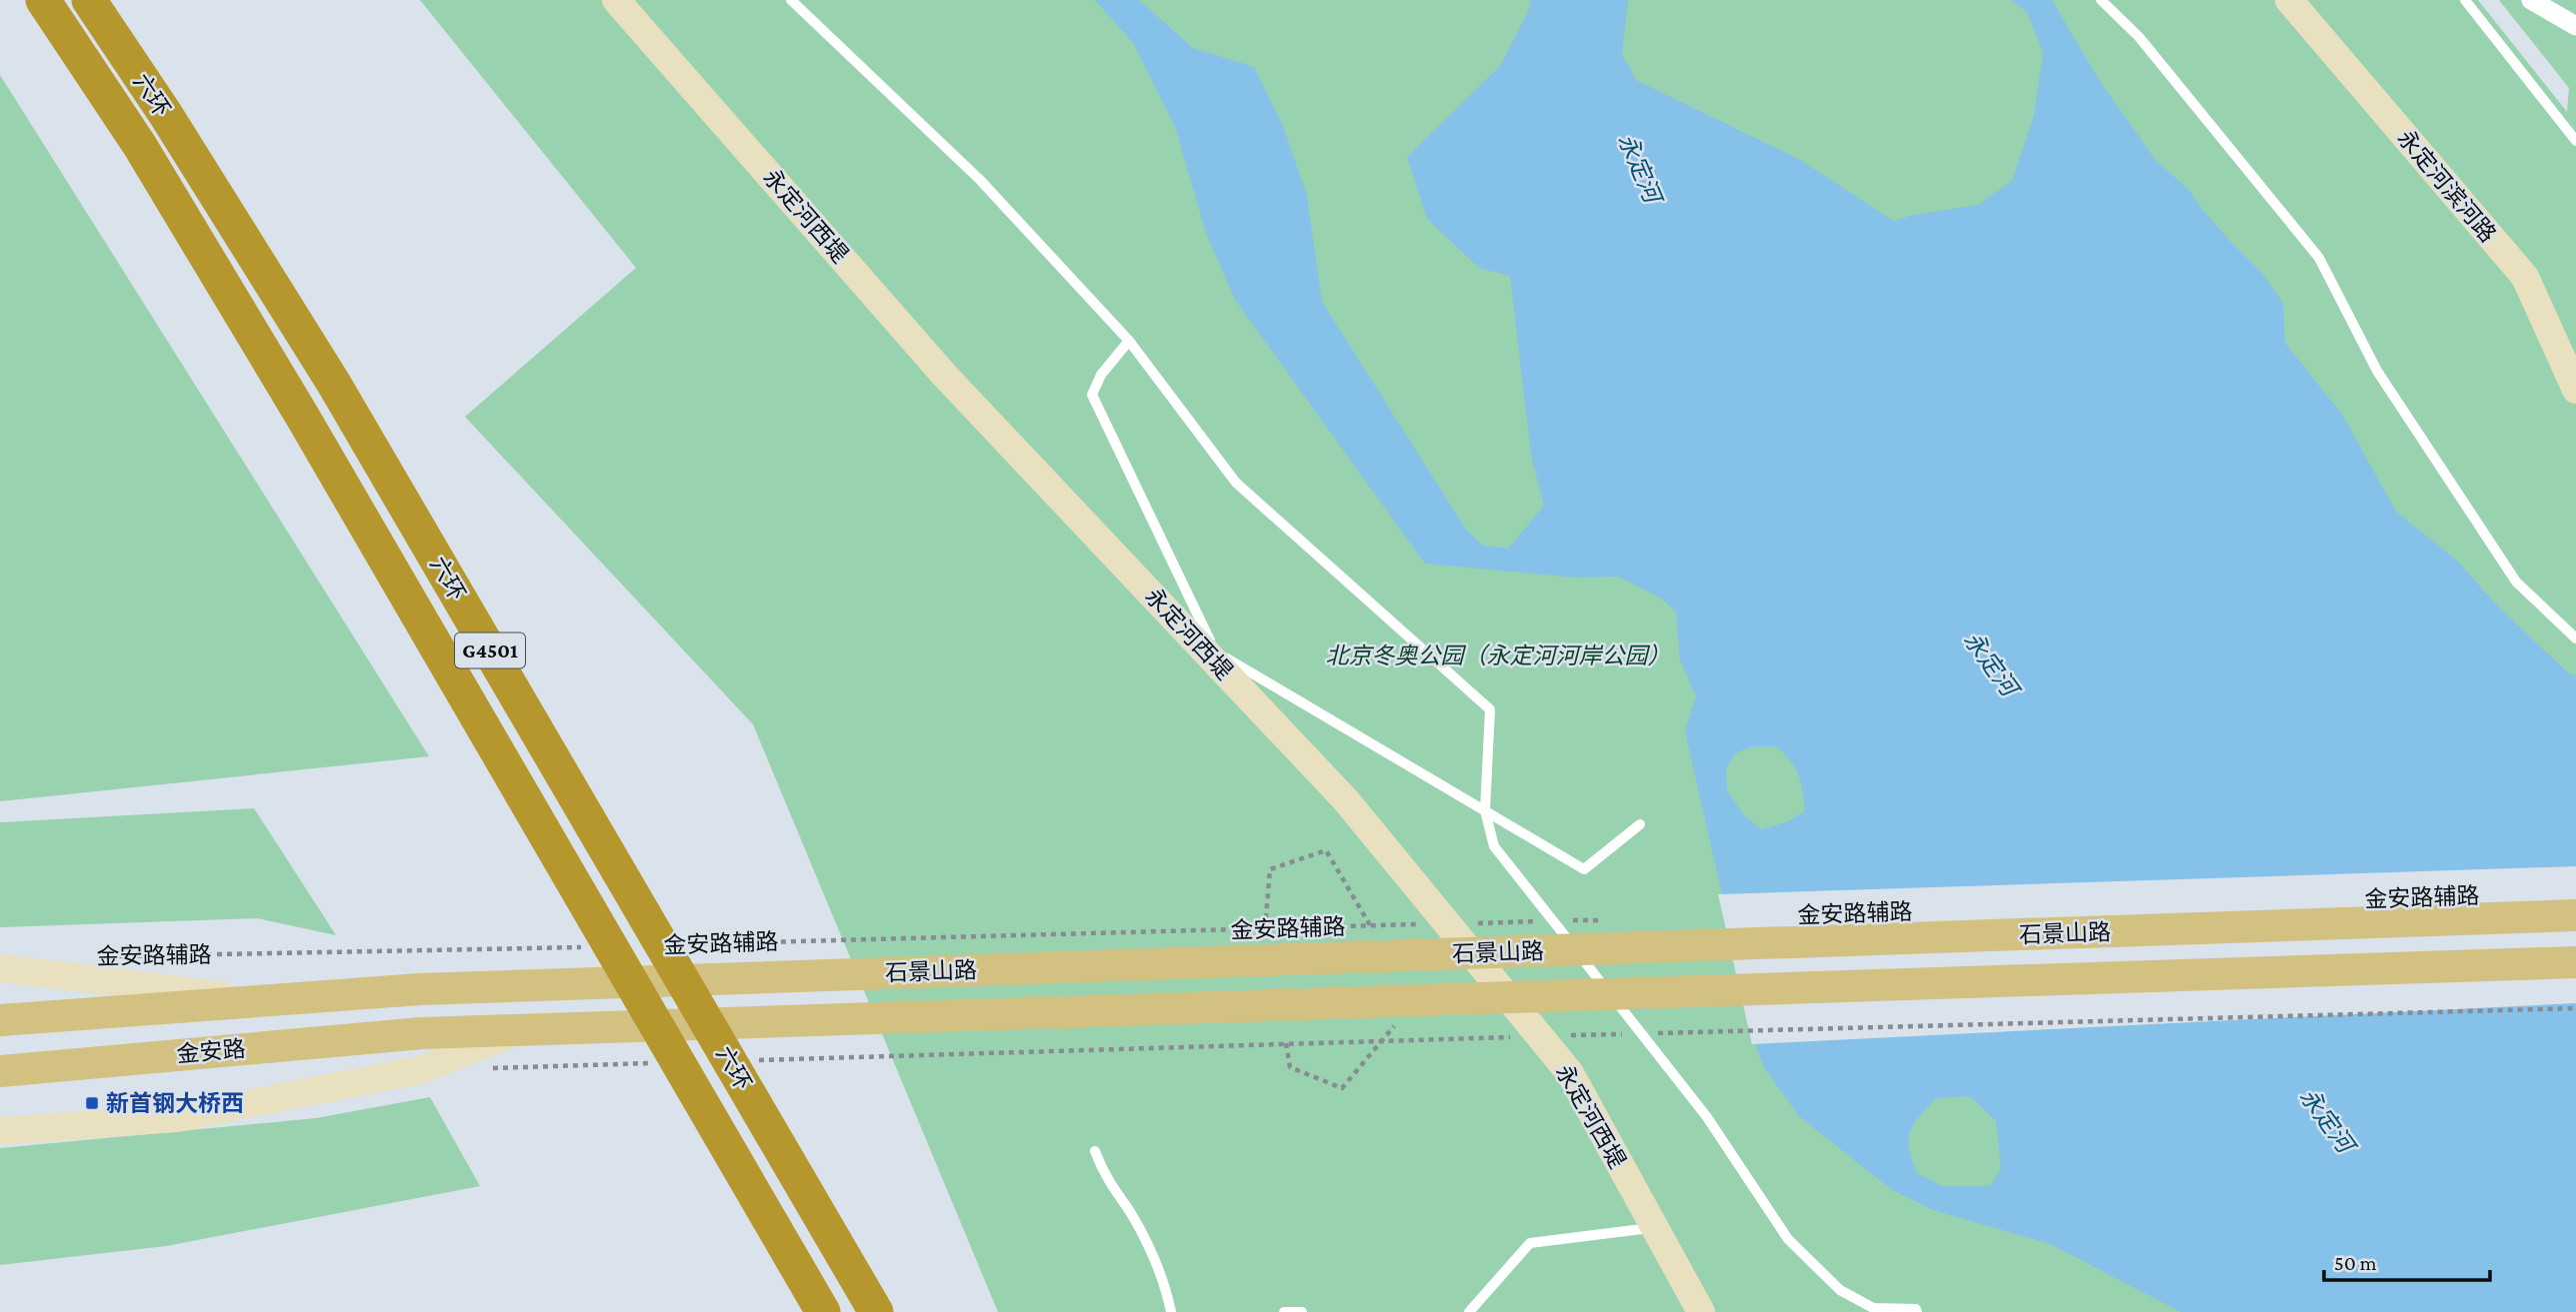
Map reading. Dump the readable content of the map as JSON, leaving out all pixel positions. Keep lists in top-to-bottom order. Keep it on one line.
{"streets":{"highway":["六环","G4501"],"main road":["石景山路","金安路"],"street":["永定河滨河路","永定河西堤","金安路辅路"]},"crossings":[["金安路辅路","金安路"],["石景山路","金安路"]],"water":["永定河"],"parks":["北京冬奥公园（永定河河岸公园）"],"places":{"transit":["新首钢大桥西"]},"scale_bar":"50 m"}
